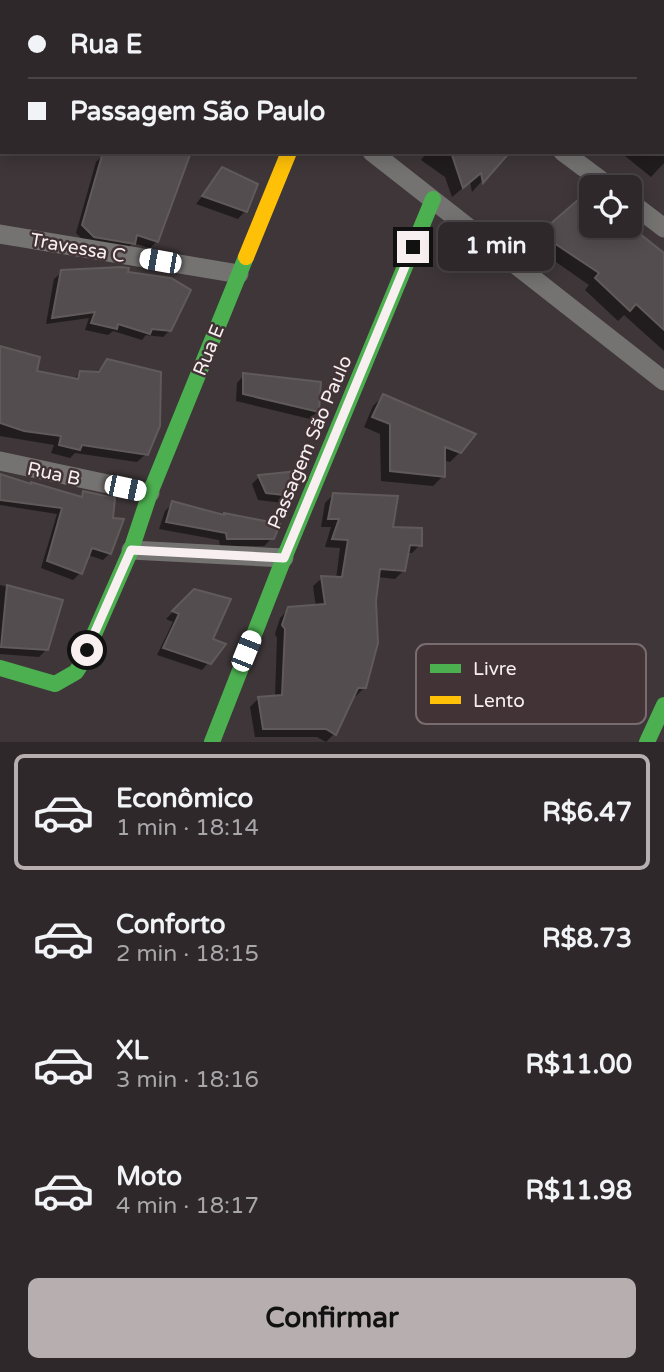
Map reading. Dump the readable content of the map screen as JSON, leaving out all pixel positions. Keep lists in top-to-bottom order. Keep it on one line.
{"streets":{"street":["Travessa C","Rua E","Passagem São Paulo","Rua B"]},"crossings":[["Travessa C","Rua E"],["Rua E","Rua B"]],"legend":["Livre","Lento"],"page":{"banner":["Rua E","Passagem São Paulo"],"bubble":"1 min","list":[{"name":"Econômico","note":"1 min · 18:14","value":"R$6.47"},{"name":"Conforto","note":"2 min · 18:15","value":"R$8.73"},{"name":"XL","note":"3 min · 18:16","value":"R$11.00"},{"name":"Moto","note":"4 min · 18:17","value":"R$11.98"}],"buttons":"Confirmar"}}
